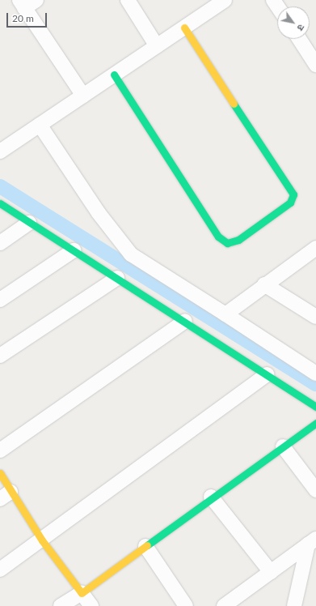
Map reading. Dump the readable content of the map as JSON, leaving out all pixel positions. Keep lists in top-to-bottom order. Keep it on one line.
{"scale_bar":"20 m","north":"bottom right"}
